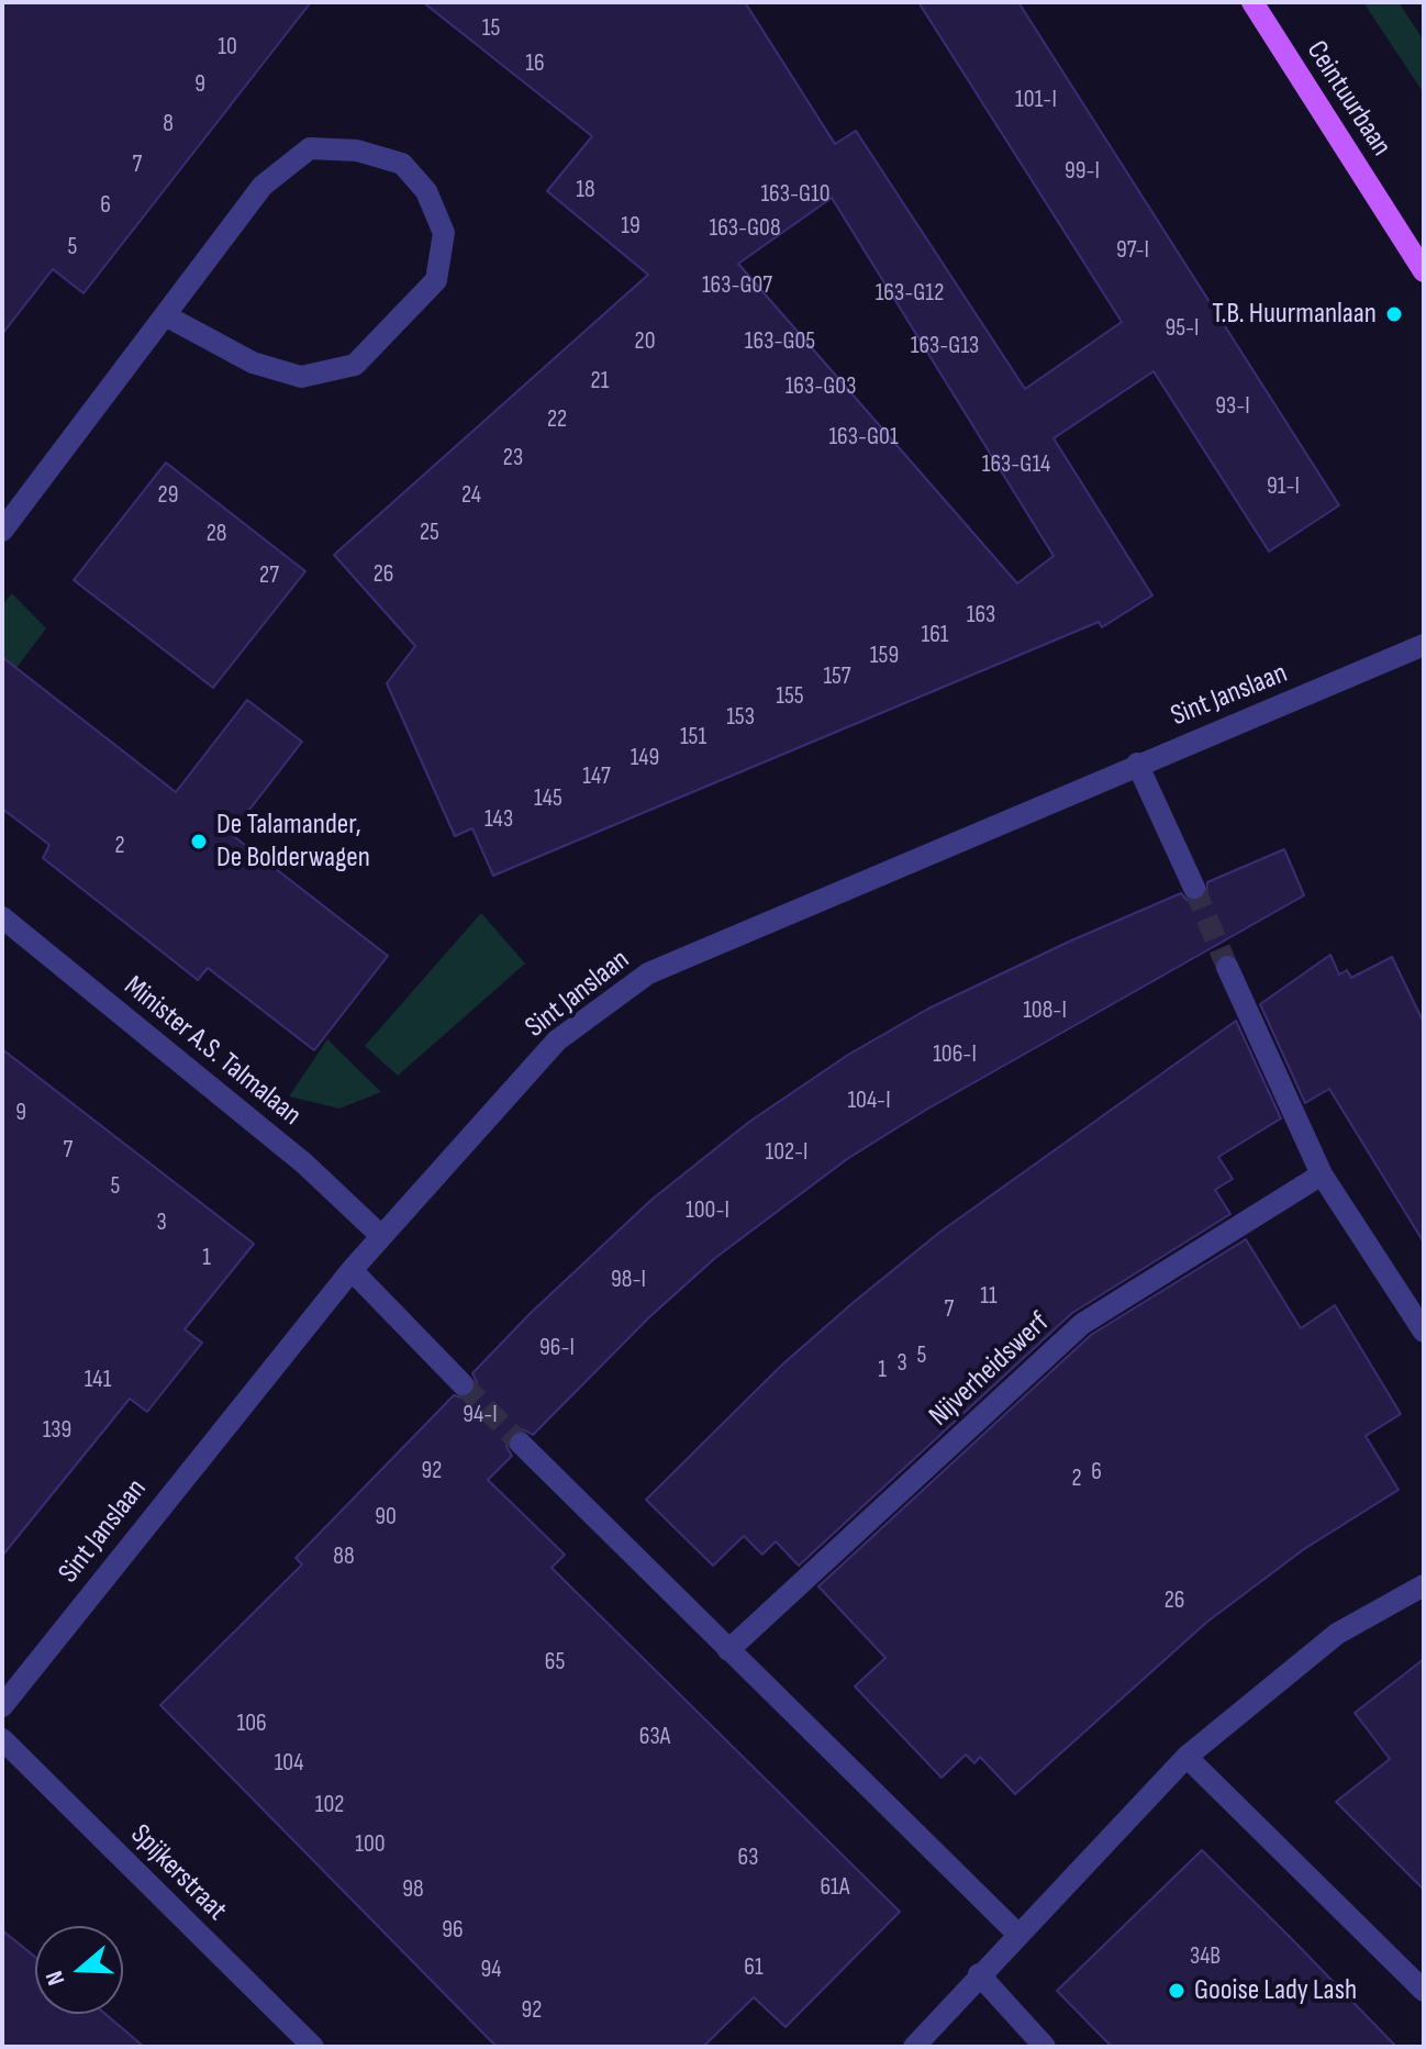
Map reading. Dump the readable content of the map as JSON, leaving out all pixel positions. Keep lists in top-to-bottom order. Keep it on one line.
{"streets":{"main road":["Ceintuurbaan"],"street":["Sint Janslaan","Minister A.S. Talmalaan","Nijverheidswerf","Spijkerstraat"]},"crossings":[["Sint Janslaan","Minister A.S. Talmalaan"]],"places":["T.B. Huurmanlaan","De Talamander, De Bolderwagen","Gooise Lady Lash"],"house_numbers":["15","10","16","9","101-I","8","7","99-I","18","163-G10","6","19","163-G08","5","97-I","163-G07","163-G12","95-I","20","163-G05","163-G13","21","163-G03","93-I","22","163-G01","23","163-G14","91-I","29","24","25","28","26","27","163","161","159","157","155","153","151","149","147","145","143","2","108-I","106-I","104-I","9","7","102-I","5","100-I","3","1","98-I","11","7","96-I","5","3","1","141","94-I","139","92","6","2","90","88","26","65","106","63A","104","102","100","63","61A","98","96","34B","61","94","92"],"north":"left"}
